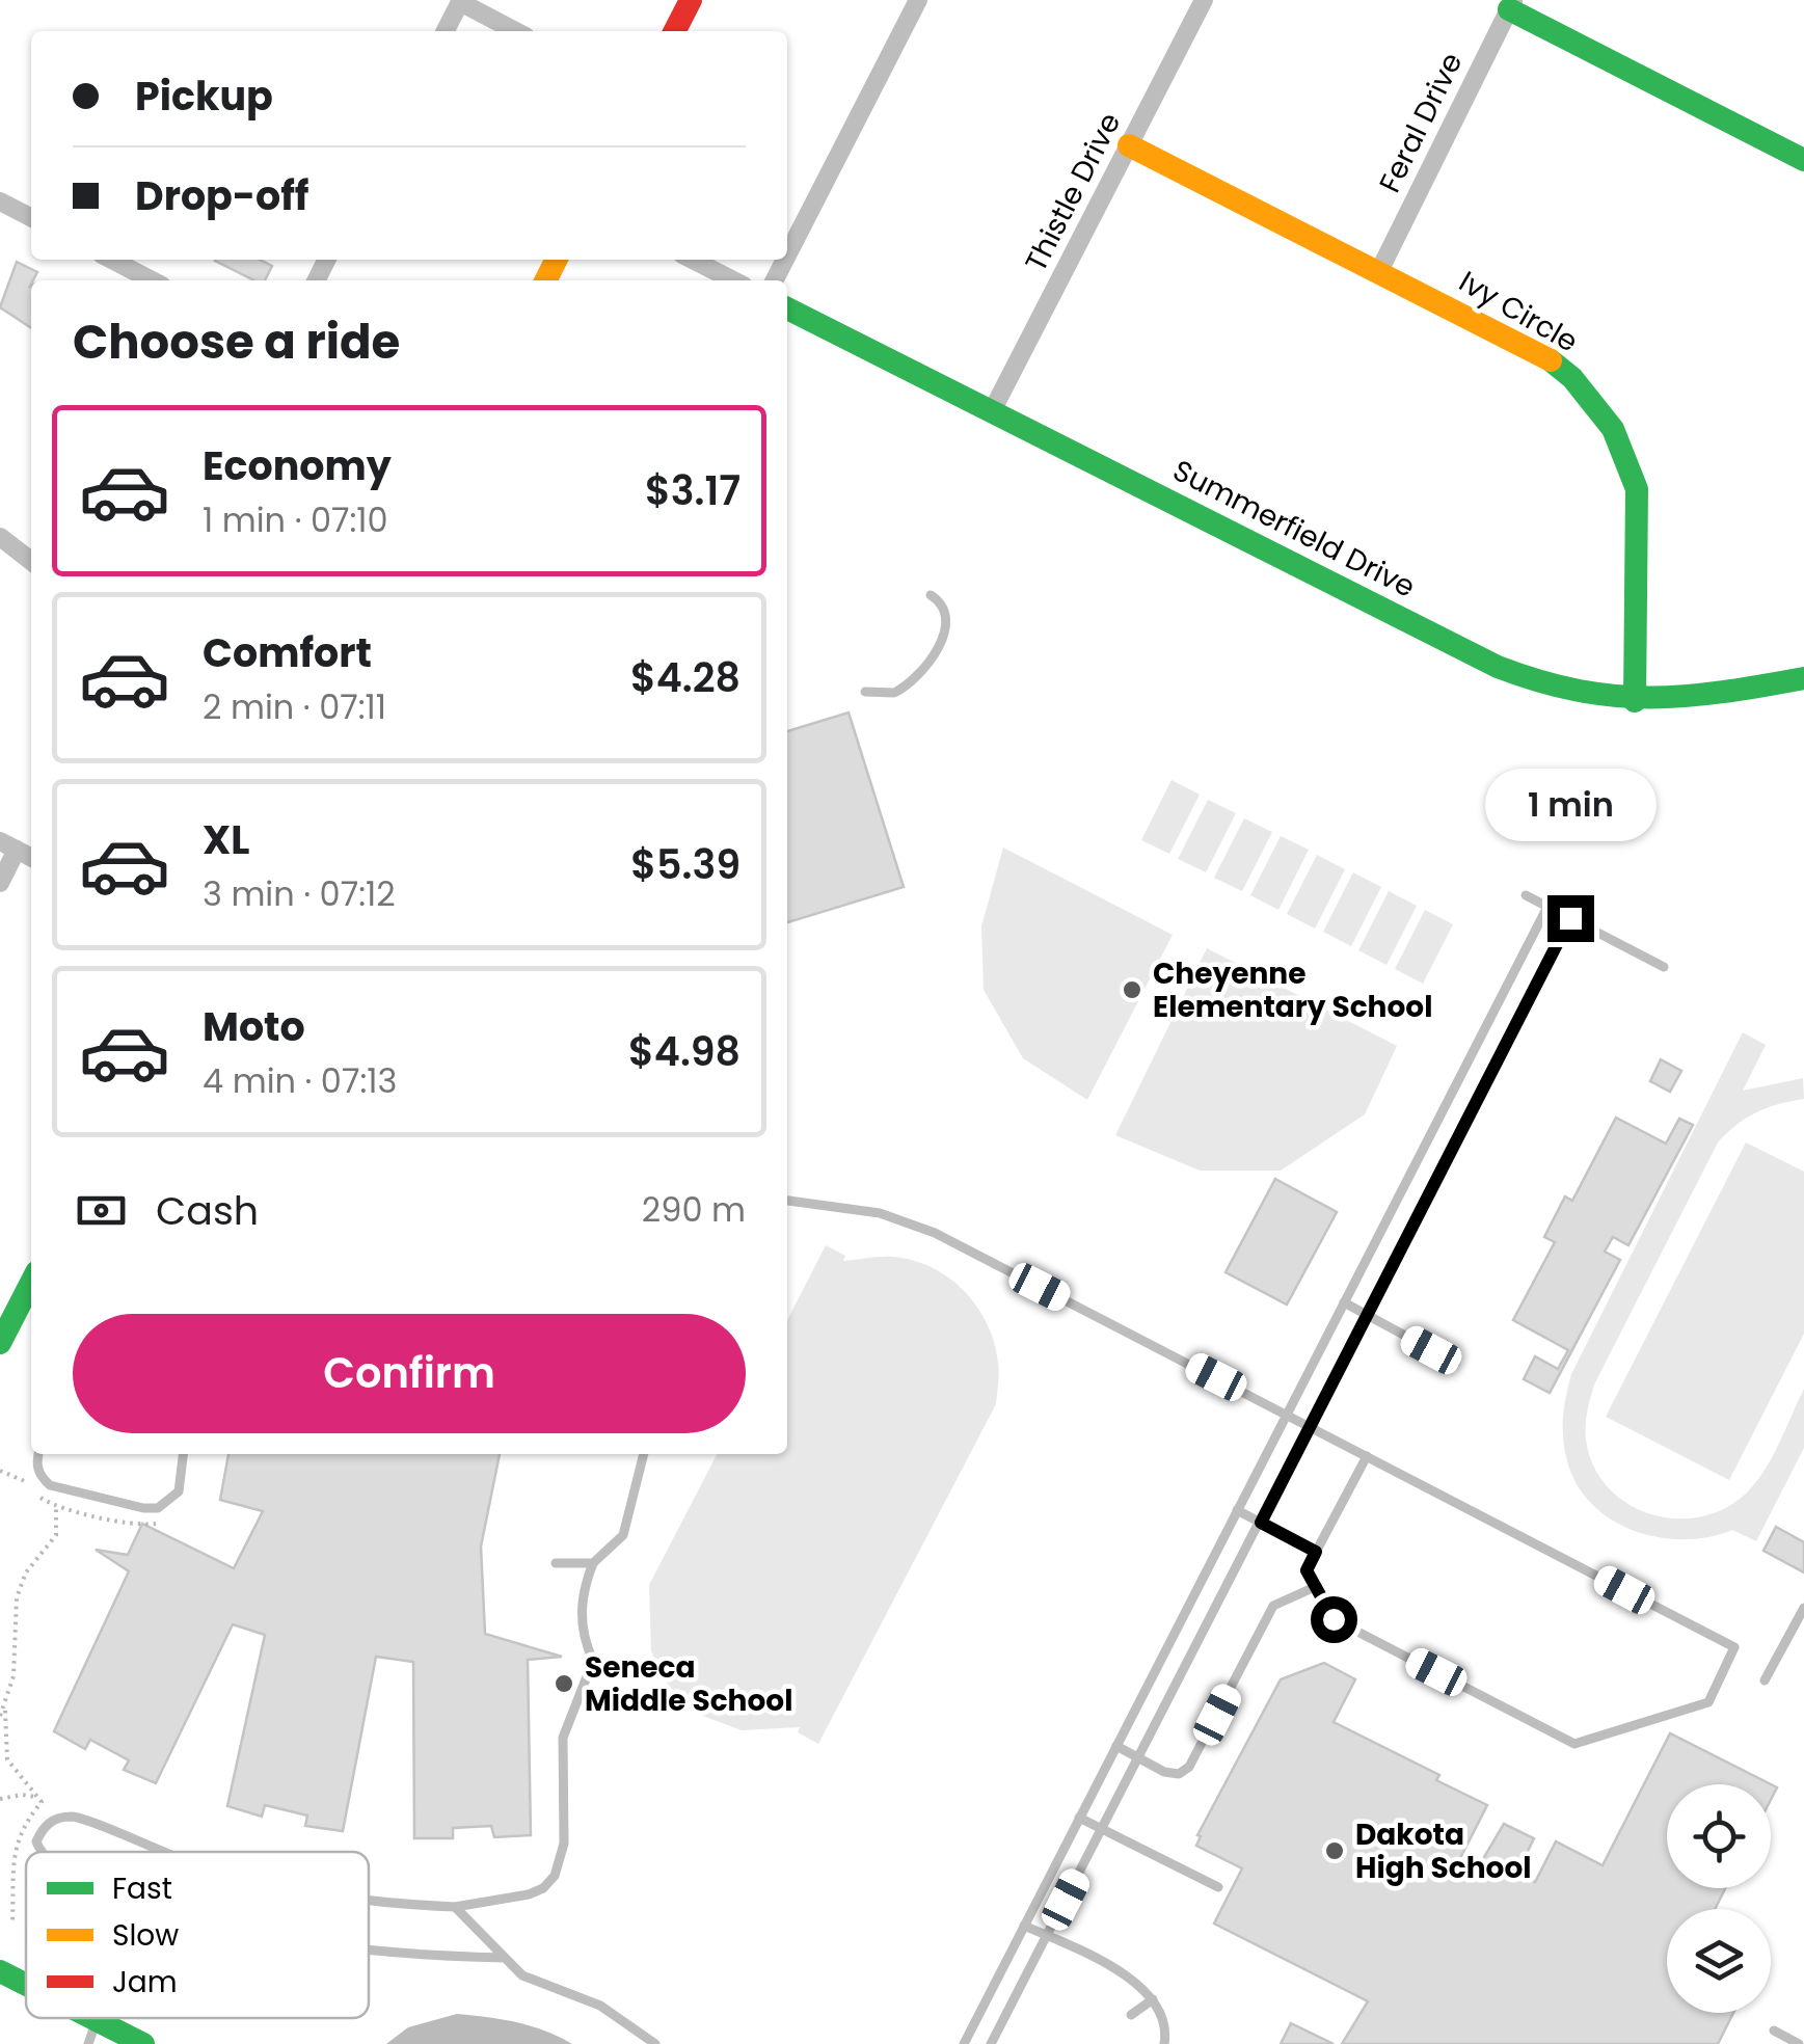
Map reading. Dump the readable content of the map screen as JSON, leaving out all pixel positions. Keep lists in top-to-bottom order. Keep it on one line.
{"streets":{"street":["Feral Drive","Thistle Drive","Ivy Circle","Summerfield Drive"]},"crossings":[["Feral Drive","Ivy Circle"],["Thistle Drive","Ivy Circle"],["Thistle Drive","Summerfield Drive"],["Ivy Circle","Summerfield Drive"]],"places":["Cheyenne Elementary School","Seneca Middle School","Dakota High School"],"legend":["Fast","Slow","Jam"],"page":{"banner":["Pickup","Drop-off"],"heading":"Choose a ride","list":[{"name":"Economy","note":"1 min · 07:10","value":"$3.17"},{"name":"Comfort","note":"2 min · 07:11","value":"$4.28"},{"name":"XL","note":"3 min · 07:12","value":"$5.39"},{"name":"Moto","note":"4 min · 07:13","value":"$4.98"}],"bubble":"1 min","pay":["Cash","290 m"],"buttons":"Confirm"}}
